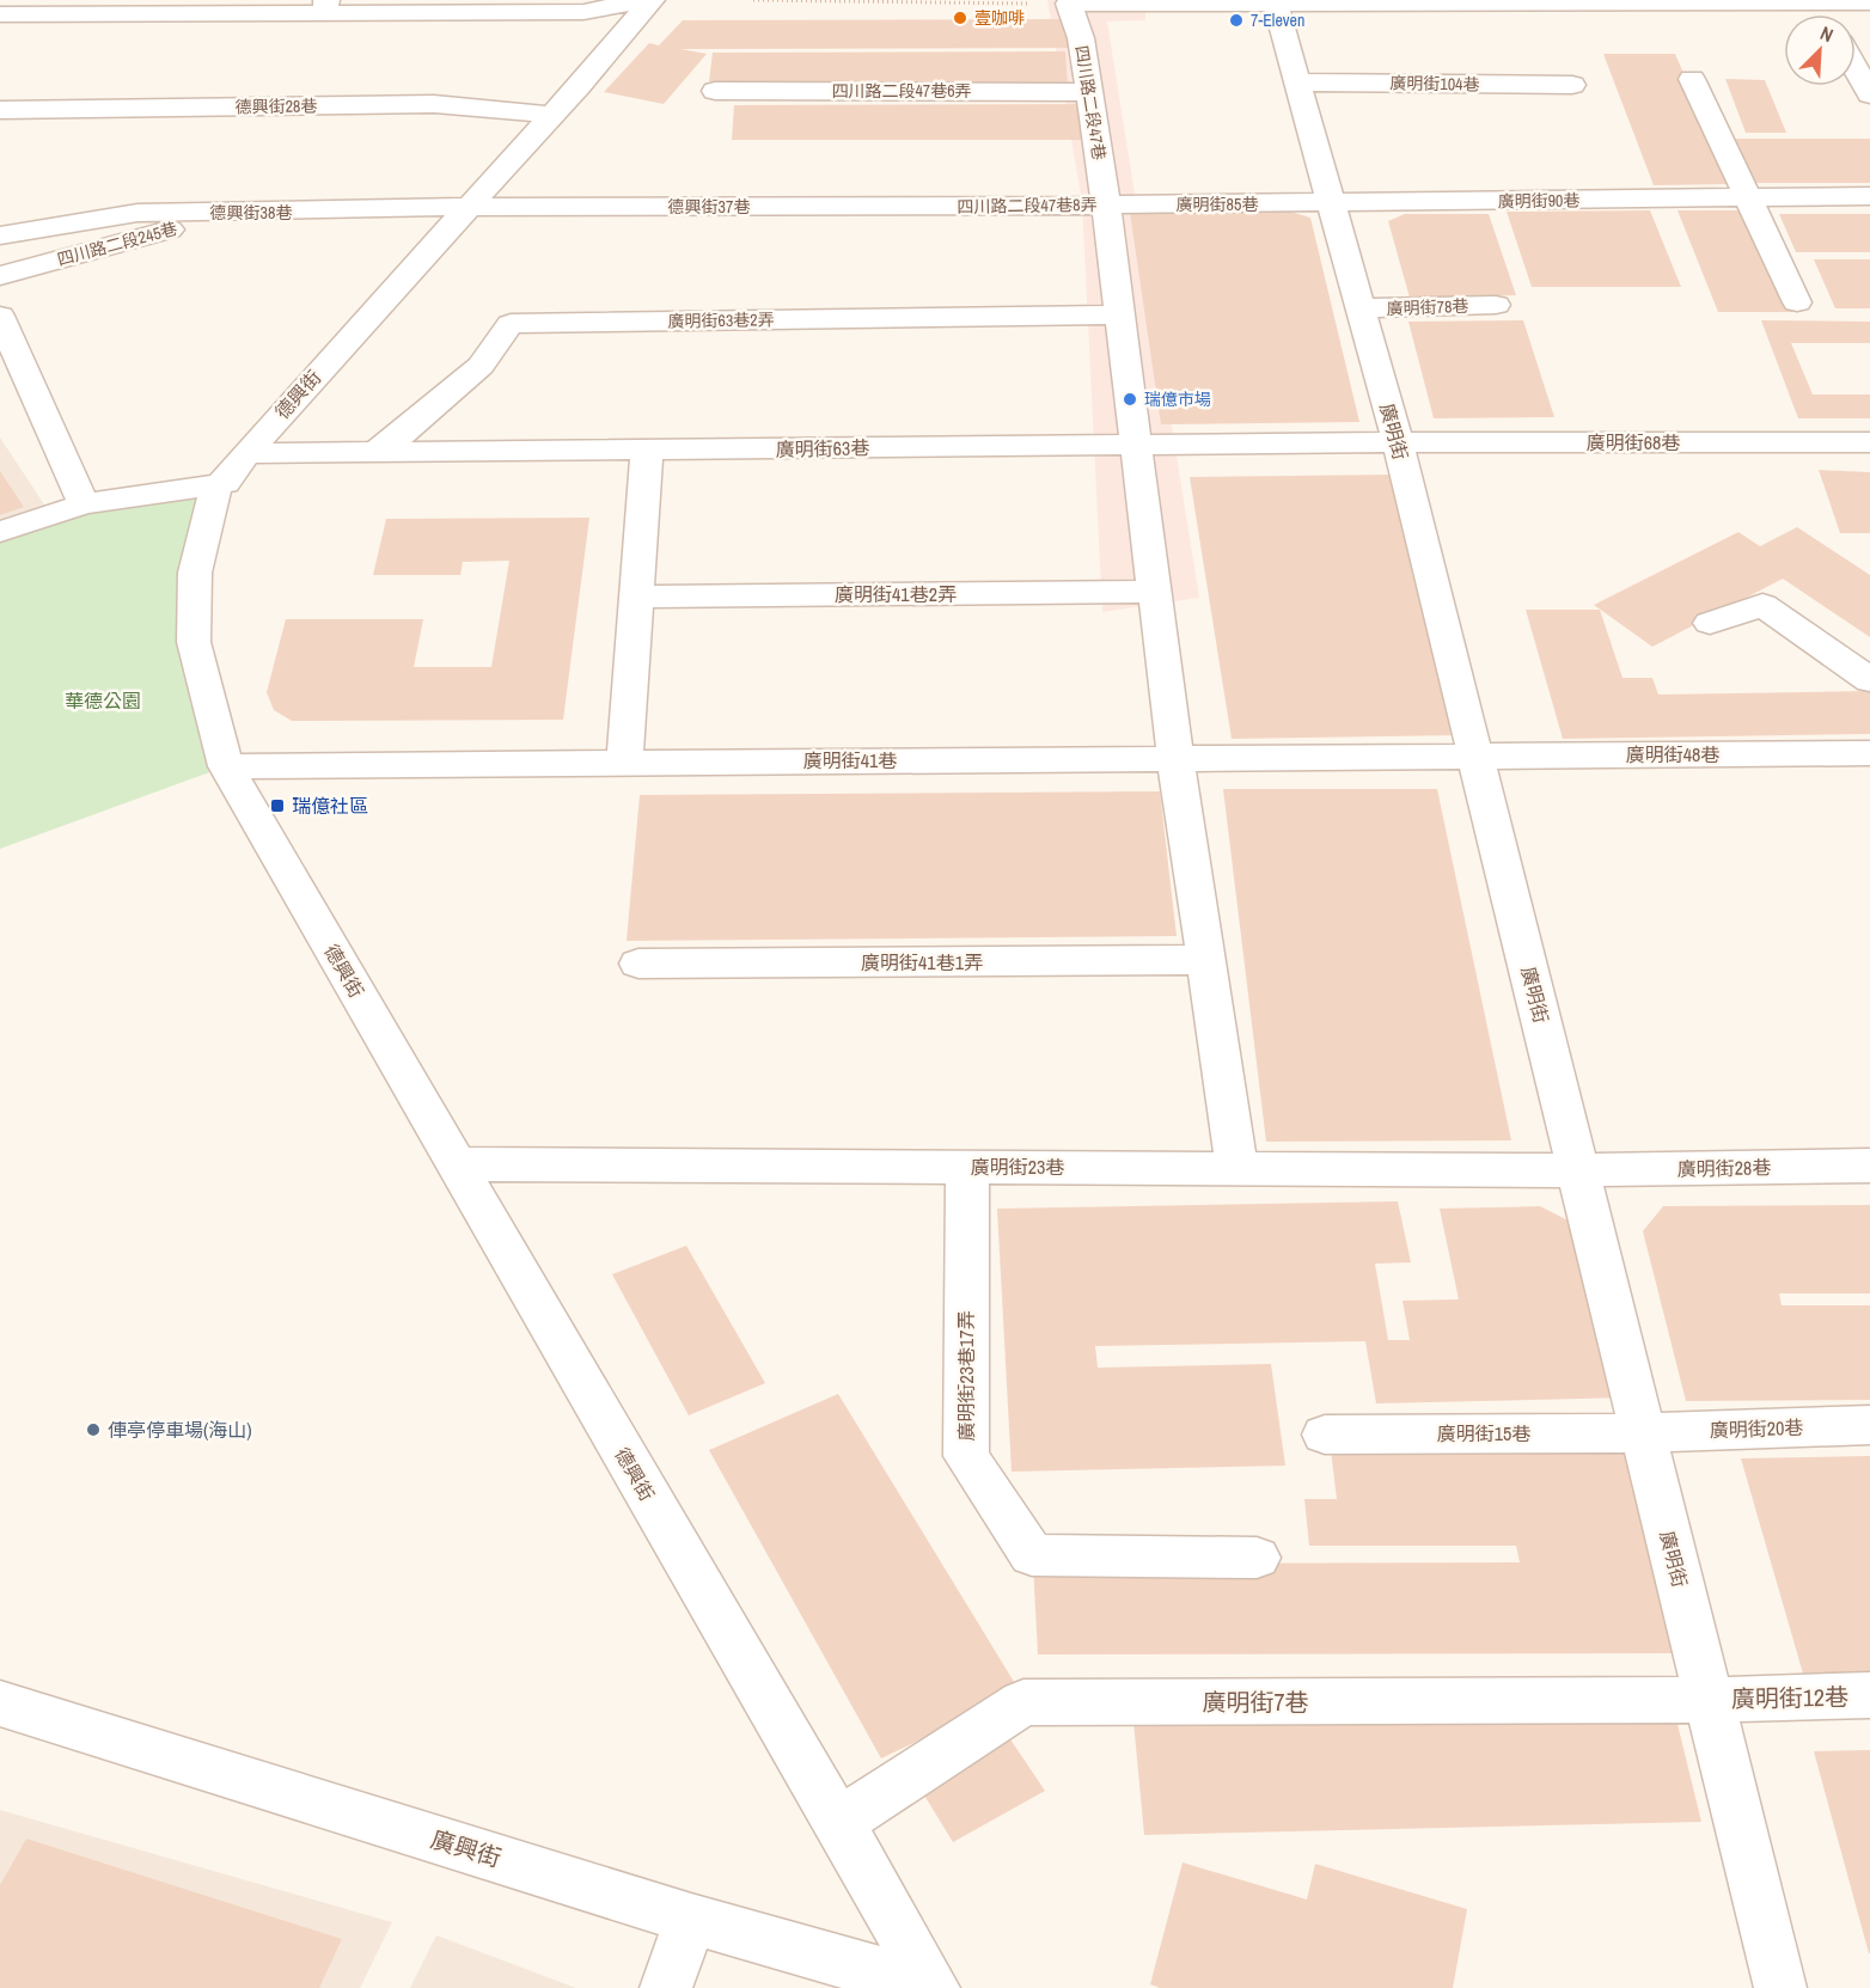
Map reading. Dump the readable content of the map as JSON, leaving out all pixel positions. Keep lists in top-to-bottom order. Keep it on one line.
{"streets":{"street":["廣明街104巷","四川路二段47巷6弄","四川路二段47巷","德興街28巷","廣明街90巷","廣明街85巷","四川路二段47巷8弄","德興街37巷","德興街38巷","四川路二段245巷","廣明街78巷","廣明街63巷2弄","德興街","廣明街","廣明街68巷","廣明街63巷","廣明街41巷2弄","廣明街48巷","廣明街41巷","廣明街41巷1弄","廣明街23巷","廣明街28巷","廣明街23巷17弄","廣明街20巷","廣明街15巷","廣明街12巷","廣明街7巷","廣興街"]},"crossings":[["廣明街104巷","廣明街"],["四川路二段47巷6弄","四川路二段47巷"],["四川路二段47巷","廣明街85巷"],["四川路二段47巷","四川路二段47巷8弄"],["德興街28巷","德興街"],["廣明街90巷","廣明街85巷"],["廣明街90巷","廣明街"],["廣明街85巷","四川路二段47巷8弄"],["廣明街85巷","廣明街"],["四川路二段47巷8弄","德興街37巷"],["德興街37巷","德興街38巷"],["德興街37巷","德興街"],["德興街38巷","四川路二段245巷"],["德興街38巷","德興街"],["廣明街78巷","廣明街"],["廣明街63巷2弄","廣明街63巷"],["德興街","廣明街63巷"],["德興街","廣明街41巷"],["德興街","廣明街23巷"],["德興街","廣明街7巷"],["德興街","廣興街"],["廣明街","廣明街68巷"],["廣明街","廣明街63巷"],["廣明街","廣明街48巷"],["廣明街","廣明街41巷"],["廣明街","廣明街23巷"],["廣明街","廣明街28巷"],["廣明街","廣明街20巷"],["廣明街","廣明街15巷"],["廣明街","廣明街12巷"],["廣明街","廣明街7巷"],["廣明街68巷","廣明街63巷"],["廣明街48巷","廣明街41巷"],["廣明街23巷","廣明街28巷"],["廣明街23巷","廣明街23巷17弄"],["廣明街20巷","廣明街15巷"],["廣明街12巷","廣明街7巷"]],"parks":["華德公園"],"places":{"other":["壹咖啡","7-Eleven","瑞億市場","俥亭停車場(海山)"],"transit":["瑞億社區"]},"north":"top right"}
